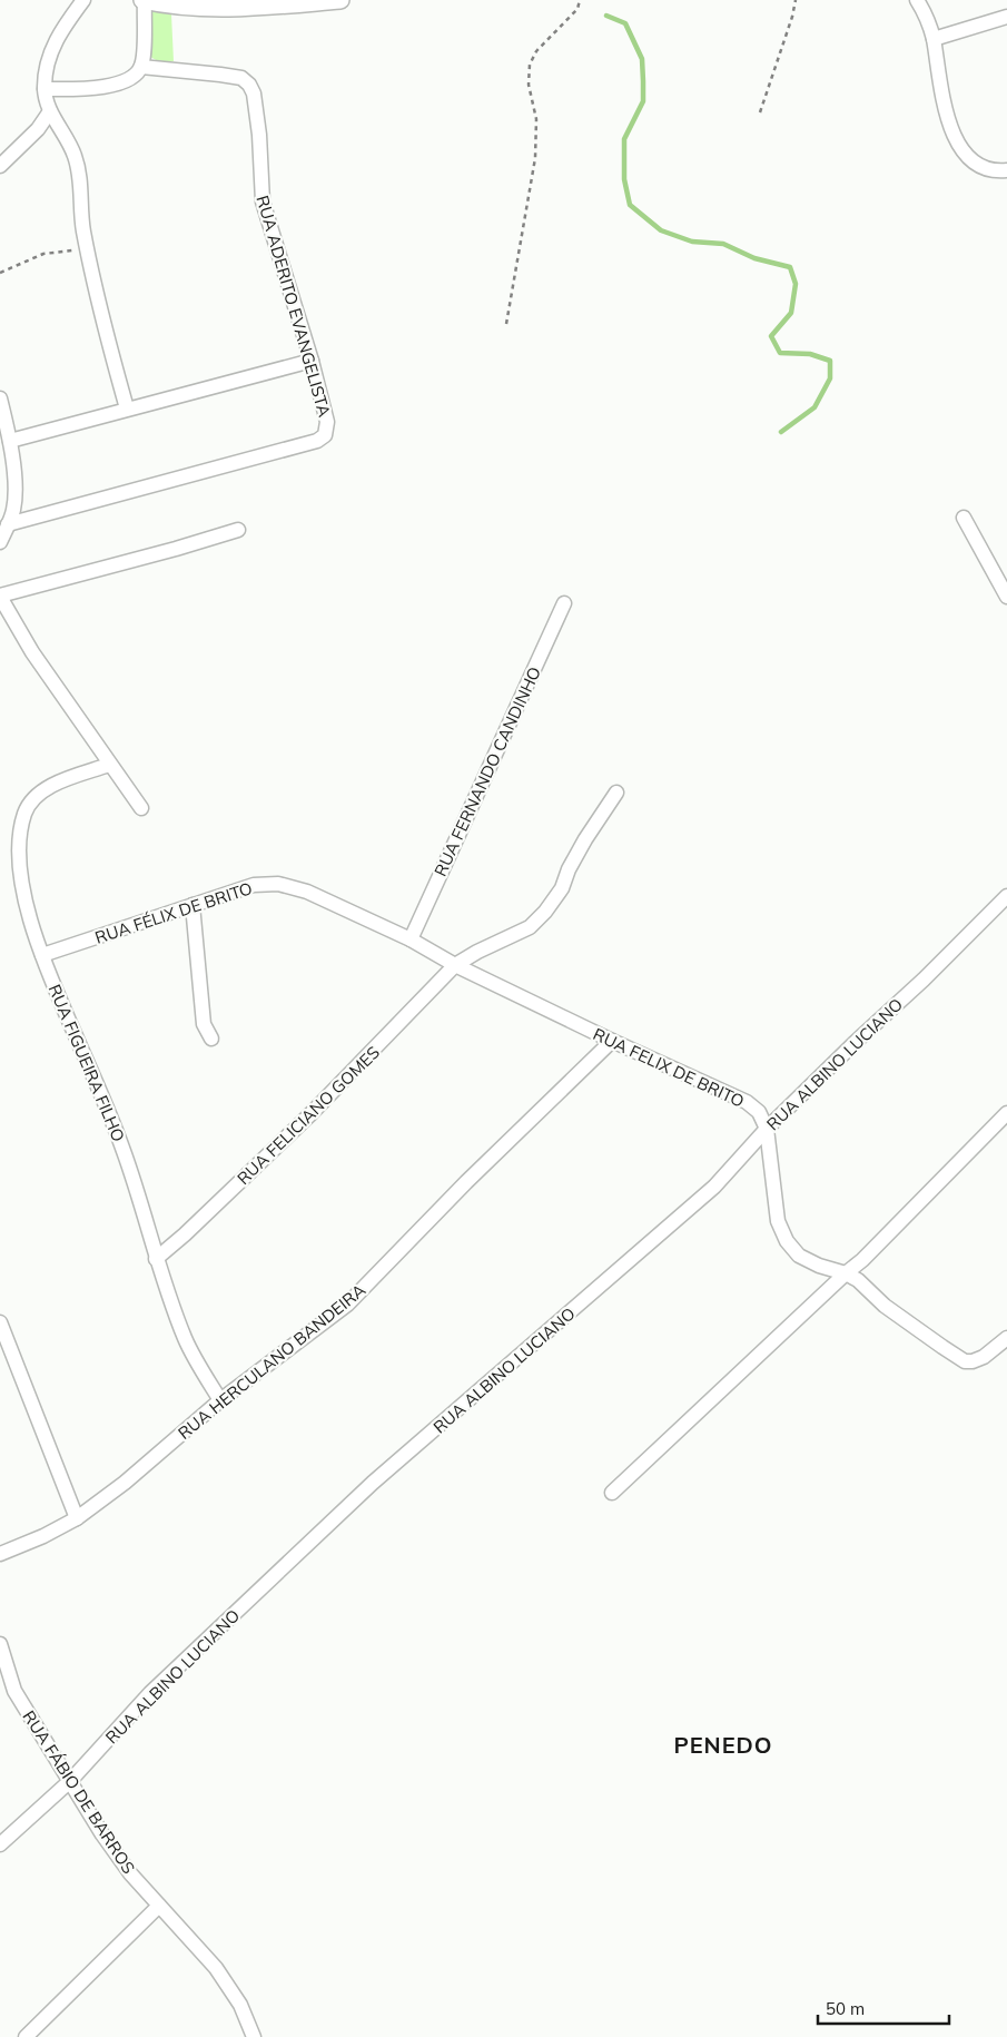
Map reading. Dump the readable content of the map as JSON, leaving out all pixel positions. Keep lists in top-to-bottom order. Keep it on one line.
{"streets":{"street":["RUA ADERITO EVANGELISTA","RUA FERNANDO CANDINHO","RUA FÉLIX DE BRITO","RUA FIGUEIRA FILHO","RUA ALBINO LUCIANO","RUA FELIX DE BRITO","RUA FELICIANO GOMES","RUA HERCULANO BANDEIRA","RUA FÁBIO DE BARROS"]},"crossings":[["RUA FERNANDO CANDINHO","RUA FÉLIX DE BRITO"],["RUA FÉLIX DE BRITO","RUA FIGUEIRA FILHO"],["RUA FÉLIX DE BRITO","RUA FELIX DE BRITO"],["RUA FÉLIX DE BRITO","RUA FELICIANO GOMES"],["RUA FIGUEIRA FILHO","RUA FELICIANO GOMES"],["RUA FIGUEIRA FILHO","RUA HERCULANO BANDEIRA"],["RUA ALBINO LUCIANO","RUA FELIX DE BRITO"],["RUA ALBINO LUCIANO","RUA FÁBIO DE BARROS"],["RUA FELIX DE BRITO","RUA FELICIANO GOMES"],["RUA FELIX DE BRITO","RUA HERCULANO BANDEIRA"]],"districts":["PENEDO"],"scale_bar":"50 m"}
